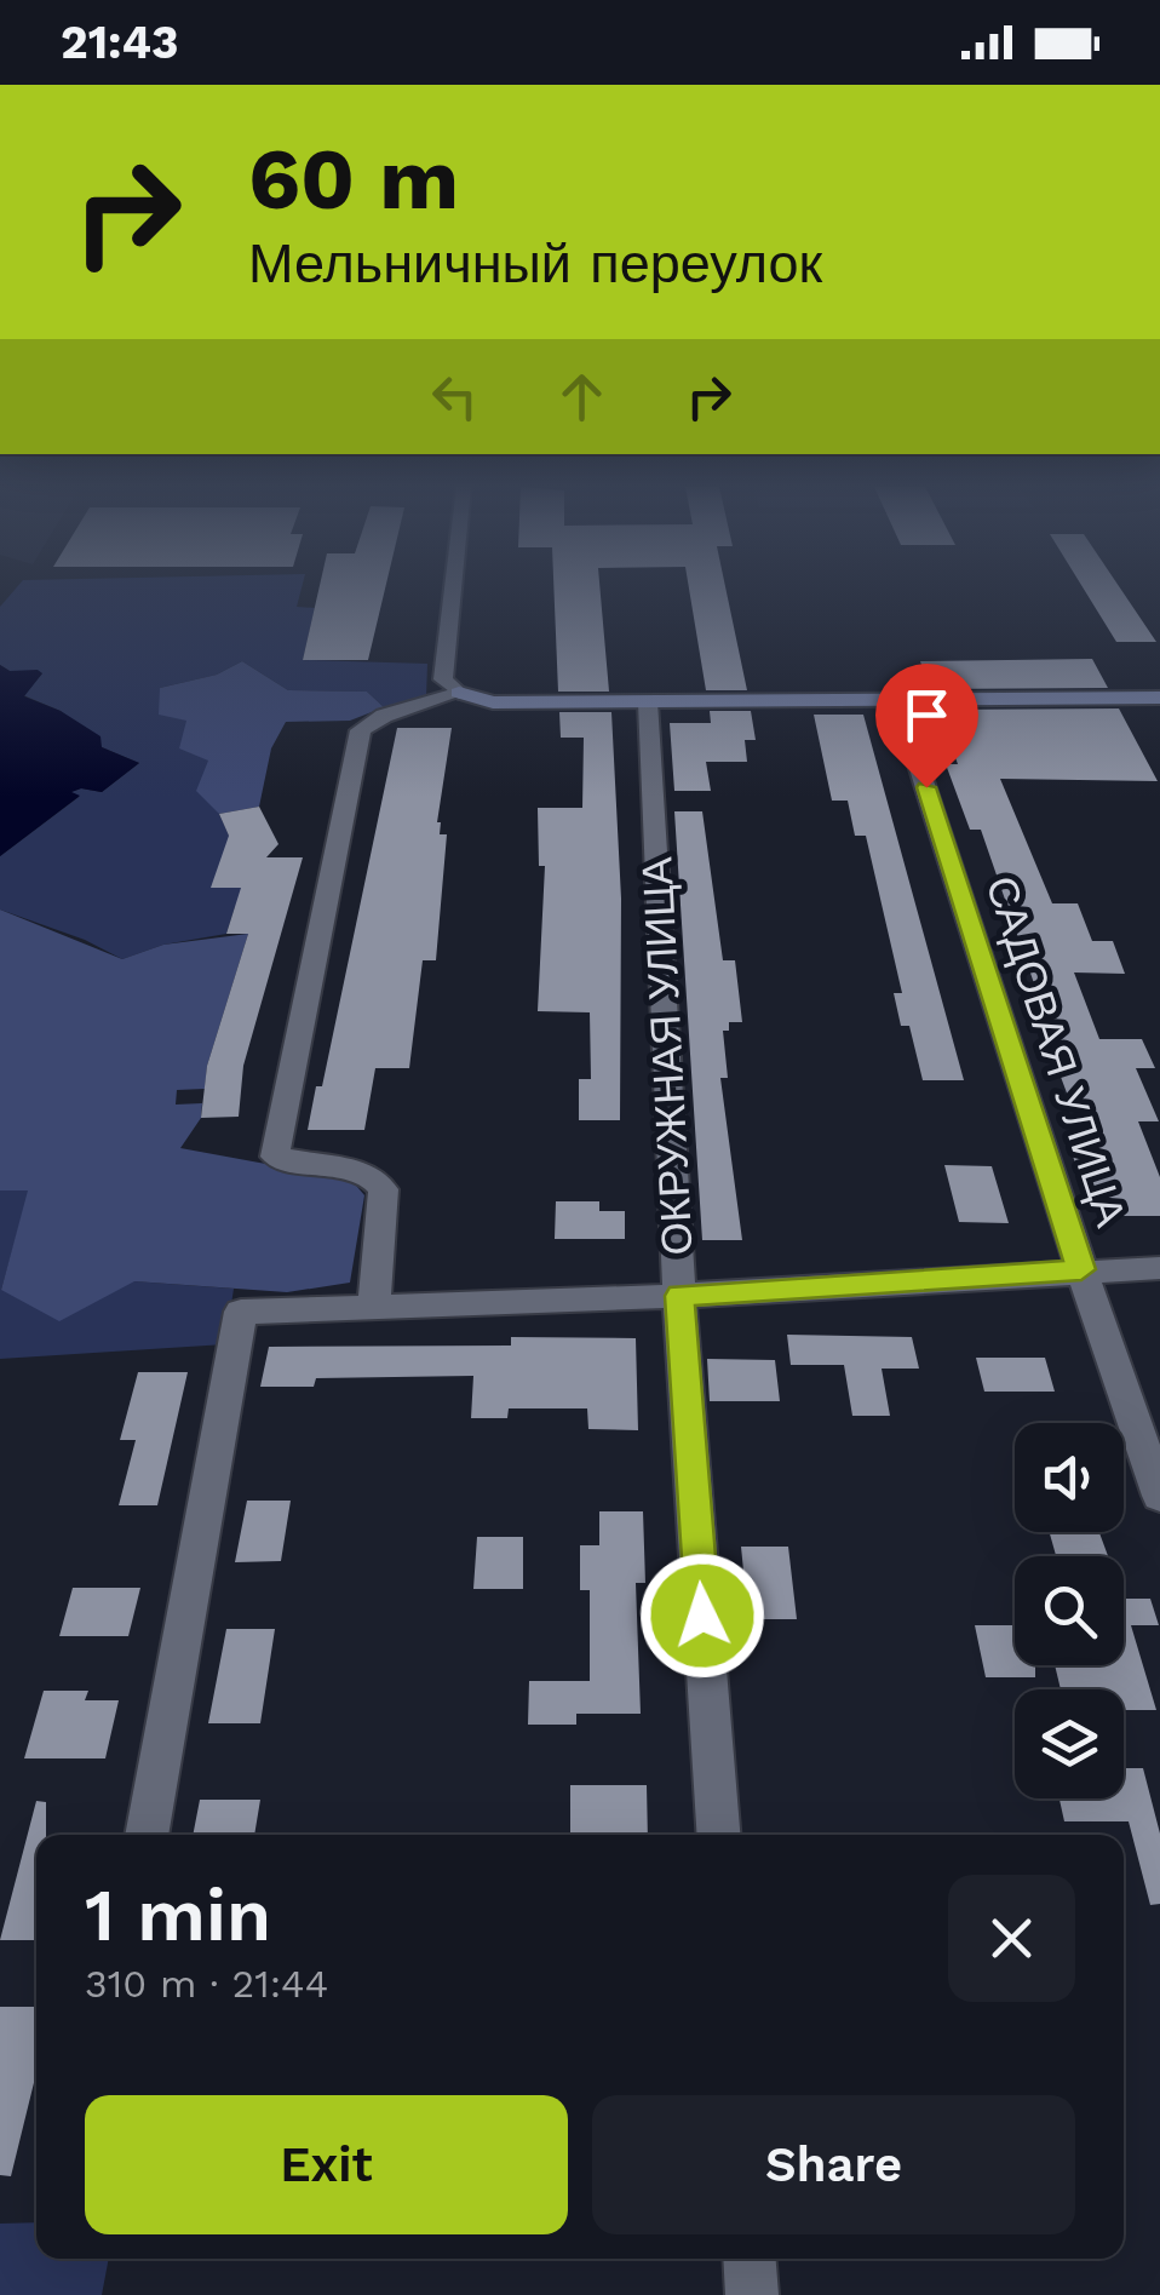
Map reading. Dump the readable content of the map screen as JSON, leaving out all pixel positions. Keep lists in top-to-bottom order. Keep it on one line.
{"streets":{"street":["САДОВАЯ УЛИЦА","ОКРУЖНАЯ УЛИЦА"]},"page":{"status":"21:43","turn":["60 m","Мельничный переулок"],"heading":["1 min","310 m · 21:44"],"buttons":["Exit","Share"]}}
